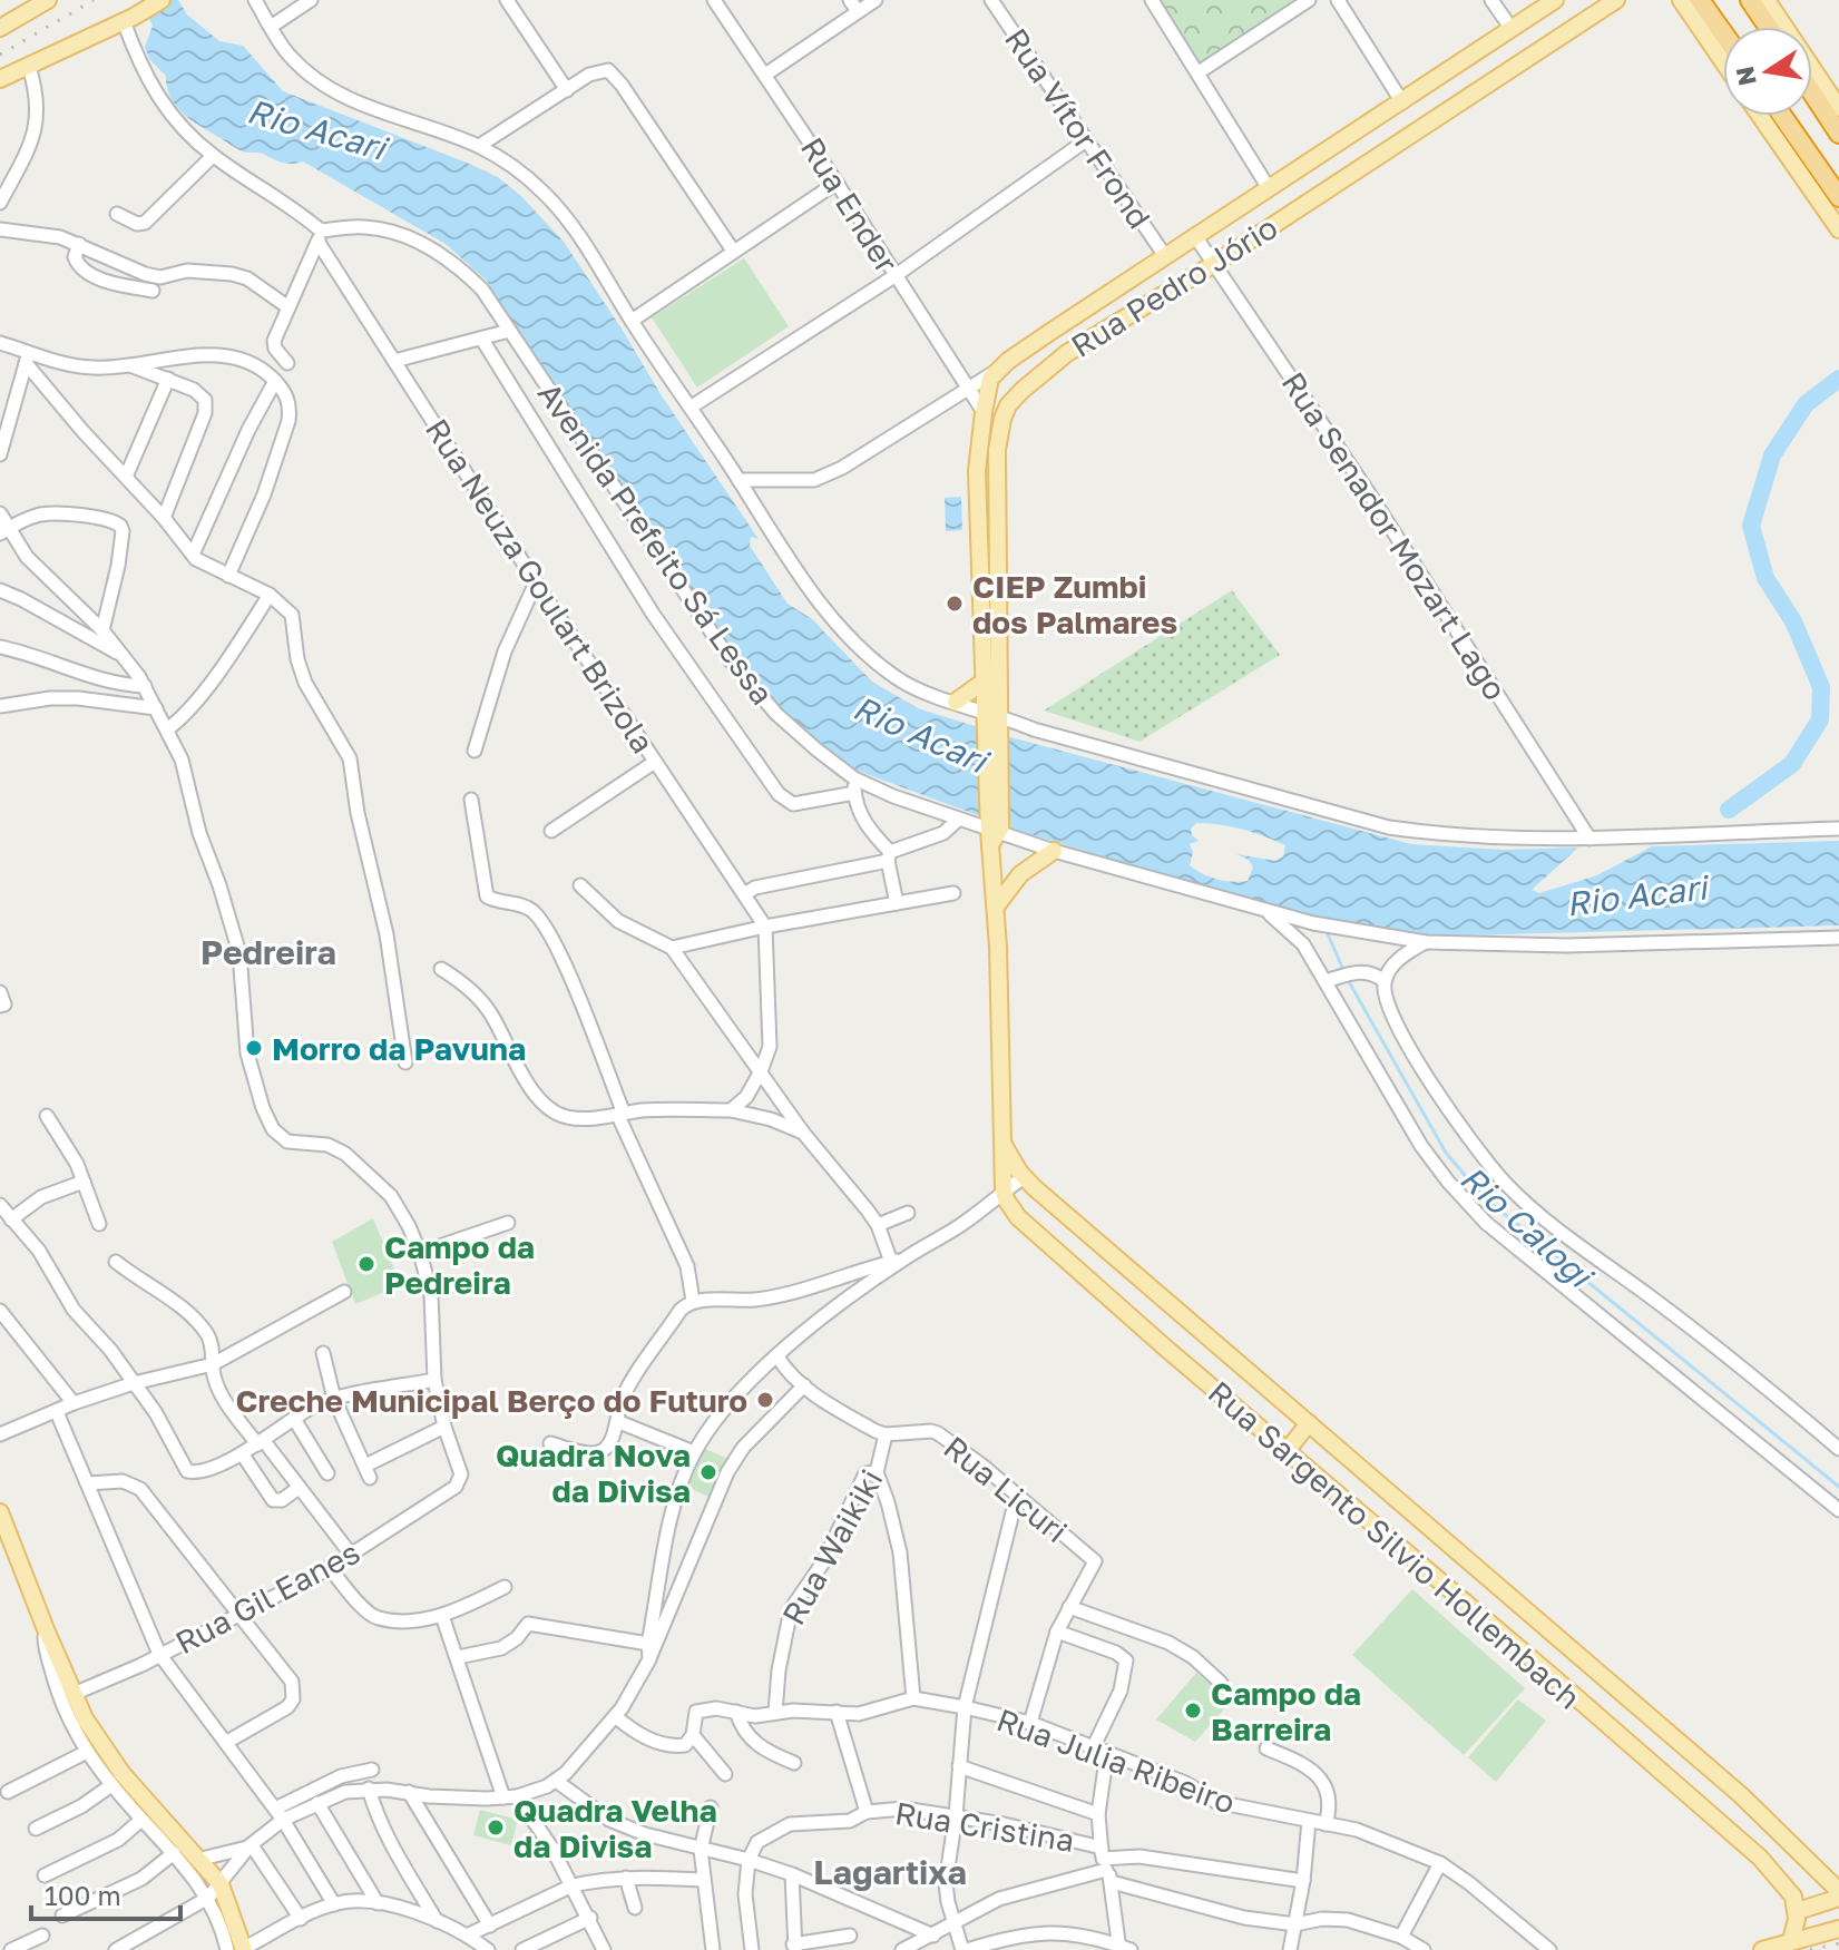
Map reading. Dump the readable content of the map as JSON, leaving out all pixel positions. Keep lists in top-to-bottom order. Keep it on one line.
{"streets":{"main road":["Rua Pedro Jório","Rua Sargento Silvio Hollembach"],"street":["Rua Vítor Frond","Rua Ender","Rua Senador Mozart Lago","Avenida Prefeito Sá Lessa","Rua Neuza Goulart Brizola","Rua Licuri","Rua Waikiki","Rua Gil Eanes","Rua Julia Ribeiro","Rua Cristina"]},"crossings":[["Rua Vítor Frond","Rua Pedro Jório"],["Rua Ender","Rua Pedro Jório"],["Rua Pedro Jório","Rua Senador Mozart Lago"],["Avenida Prefeito Sá Lessa","Rua Neuza Goulart Brizola"],["Rua Licuri","Rua Waikiki"]],"districts":["Pedreira","Lagartixa"],"water":["Rio Acari","Rio Calogi"],"places":["CIEP Zumbi dos Palmares","Morro da Pavuna","Campo da Pedreira","Creche Municipal Berço do Futuro","Quadra Nova da Divisa","Campo da Barreira","Quadra Velha da Divisa"],"scale_bar":"100 m","north":"left"}
